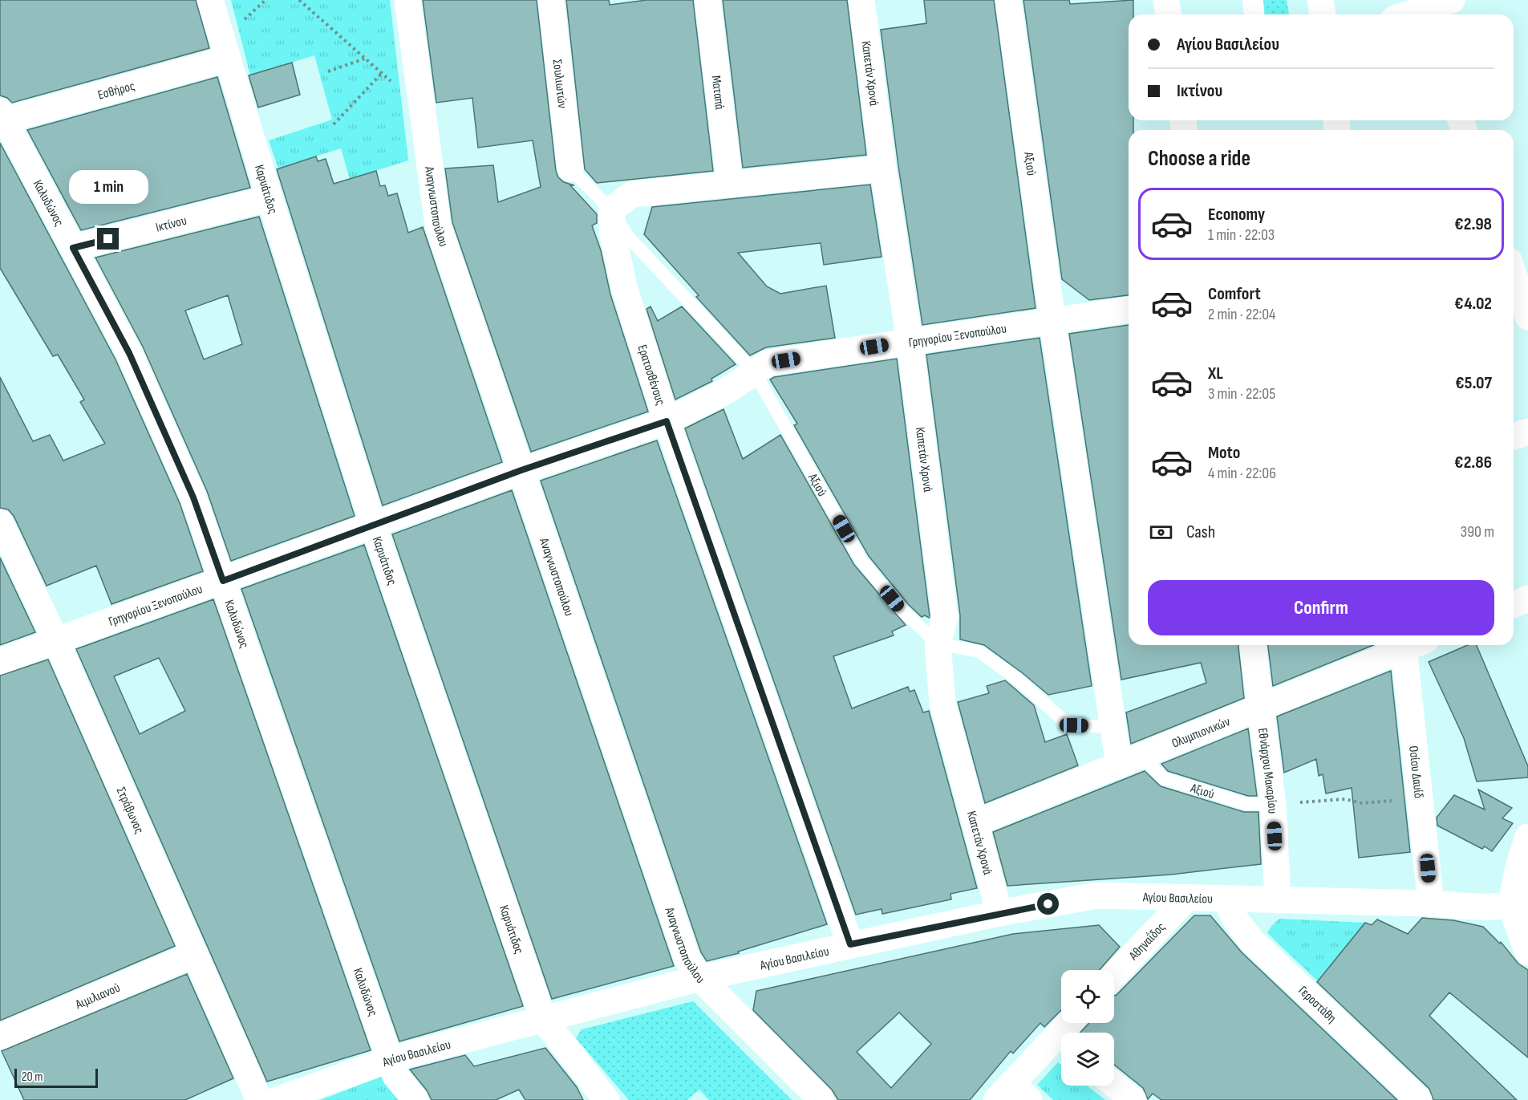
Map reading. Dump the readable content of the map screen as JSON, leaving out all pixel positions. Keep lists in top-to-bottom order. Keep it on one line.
{"streets":{"street":["Καπετάν Χρονά","Σουλιωτών","Εσθήρος","Ματαπά","Αξιού","Καρυάτιδος","Καλυδώνος","Αναγνωστοπούλου","Ικτίνου","Γρηγορίου Ξενοπούλου","Ερατοσθένους","Ολυμπιονικών","Εθνάρχου Μακαρίου","Οσίου Δαυίδ","Στράβωνος","Αγίου Βασιλείου","Αθηναΐδος","Αιμιλιανού","Γεροστάθη"]},"crossings":[["Καπετάν Χρονά","Αξιού"],["Καπετάν Χρονά","Γρηγορίου Ξενοπούλου"],["Καπετάν Χρονά","Ολυμπιονικών"],["Καπετάν Χρονά","Αγίου Βασιλείου"],["Σουλιωτών","Αξιού"],["Εσθήρος","Καρυάτιδος"],["Εσθήρος","Καλυδώνος"],["Αξιού","Γρηγορίου Ξενοπούλου"],["Αξιού","Ερατοσθένους"],["Αξιού","Ολυμπιονικών"],["Αξιού","Εθνάρχου Μακαρίου"],["Καρυάτιδος","Ικτίνου"],["Καρυάτιδος","Γρηγορίου Ξενοπούλου"],["Καρυάτιδος","Αγίου Βασιλείου"],["Καλυδώνος","Ικτίνου"],["Καλυδώνος","Γρηγορίου Ξενοπούλου"],["Καλυδώνος","Αγίου Βασιλείου"],["Αναγνωστοπούλου","Γρηγορίου Ξενοπούλου"],["Αναγνωστοπούλου","Αγίου Βασιλείου"],["Γρηγορίου Ξενοπούλου","Ερατοσθένους"],["Γρηγορίου Ξενοπούλου","Στράβωνος"],["Ερατοσθένους","Αγίου Βασιλείου"],["Ολυμπιονικών","Εθνάρχου Μακαρίου"],["Εθνάρχου Μακαρίου","Αγίου Βασιλείου"],["Οσίου Δαυίδ","Αγίου Βασιλείου"],["Στράβωνος","Αιμιλιανού"],["Αγίου Βασιλείου","Αθηναΐδος"],["Αγίου Βασιλείου","Γεροστάθη"]],"scale_bar":"20 m","page":{"banner":["Αγίου Βασιλείου","Ικτίνου"],"heading":"Choose a ride","bubble":"1 min","list":[{"name":"Economy","note":"1 min · 22:03","value":"€2.98"},{"name":"Comfort","note":"2 min · 22:04","value":"€4.02"},{"name":"XL","note":"3 min · 22:05","value":"€5.07"},{"name":"Moto","note":"4 min · 22:06","value":"€2.86"}],"pay":["Cash","390 m"],"buttons":"Confirm","scale":"20 m"}}
